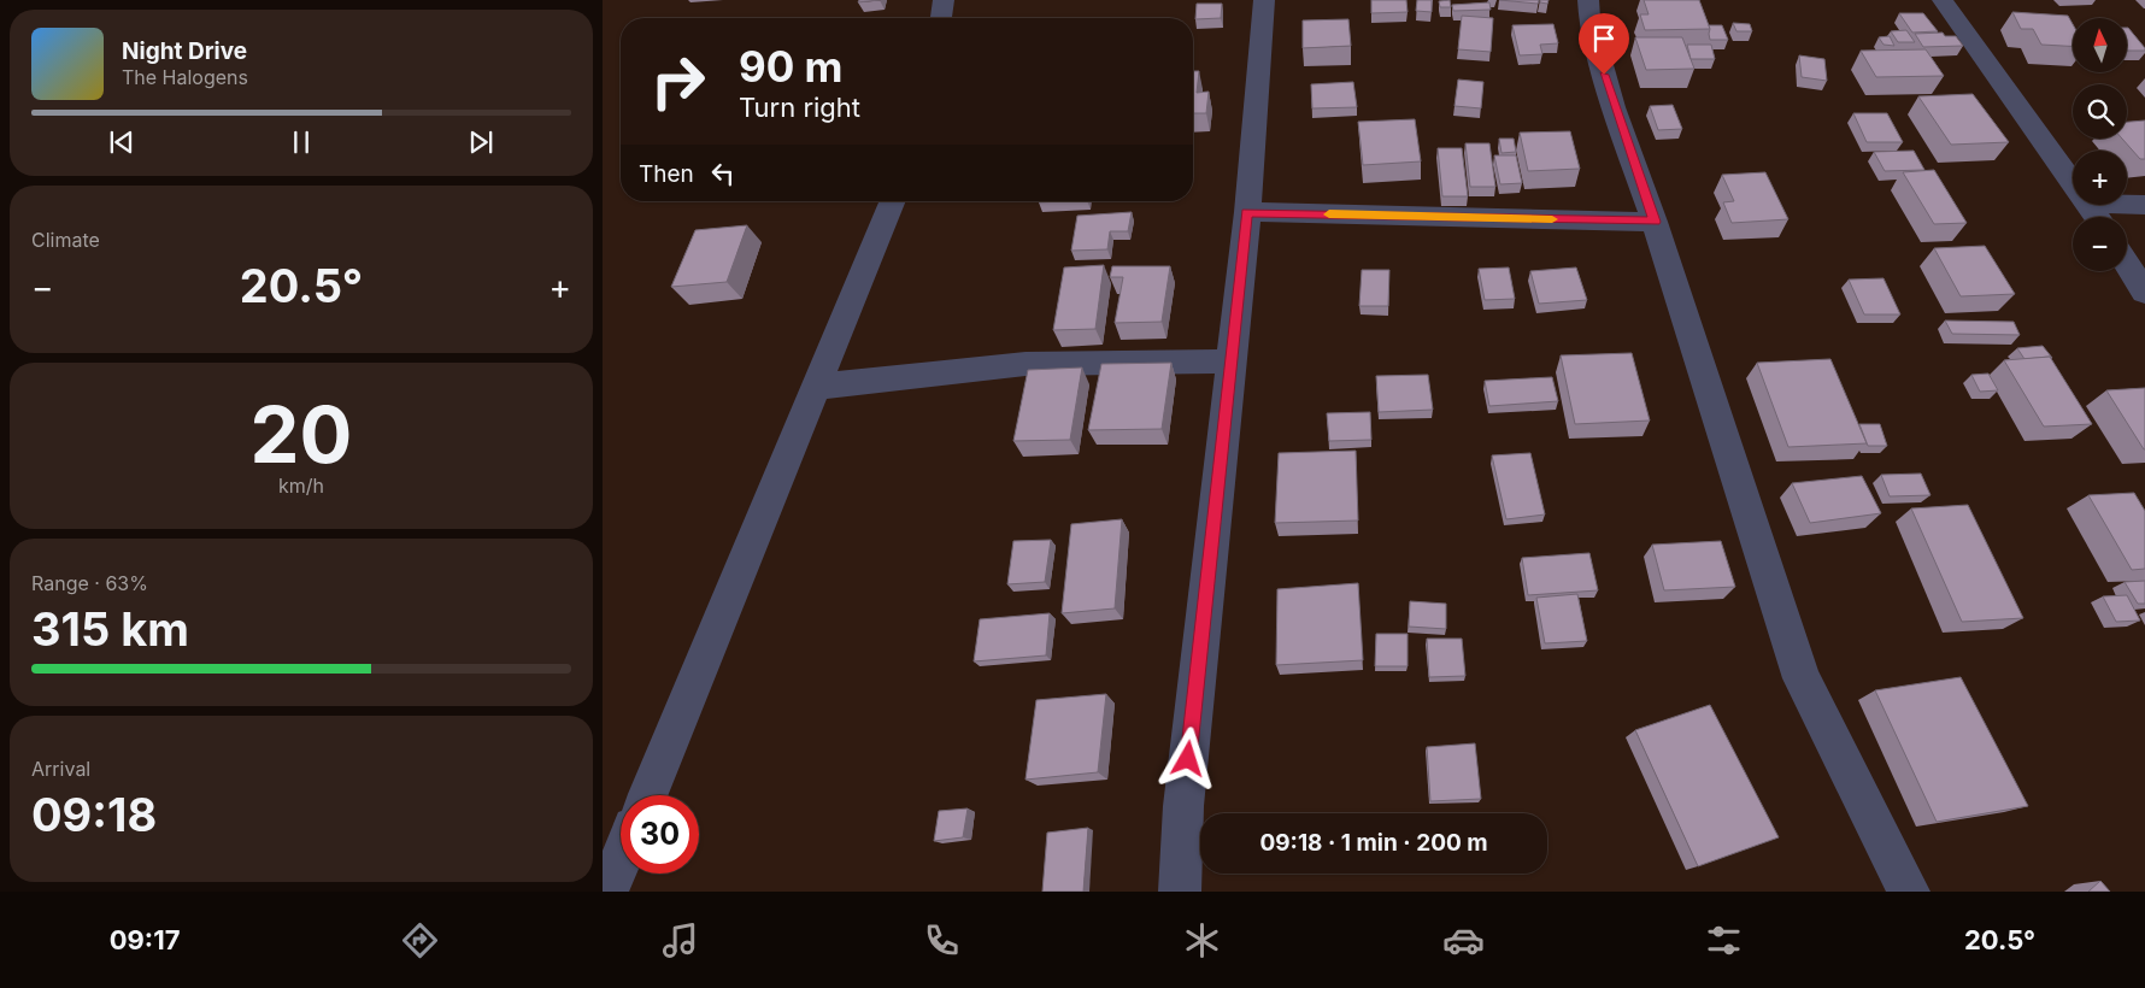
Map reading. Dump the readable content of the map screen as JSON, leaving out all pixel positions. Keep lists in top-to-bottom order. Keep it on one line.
{"north":"top","page":{"map_buttons":["+","−"],"turn":["90 m","Turn right"],"song":["Night Drive","The Halogens"],"then":"Then","tile":["Climate",["20","km/h"],["Range · 63%","315 km"],["Arrival","09:18"]],"heat":["−","20.5°","+"],"limit":"30","trip":"09:18 · 1 min · 200 m","tabs":["09:17","20.5°"]}}
